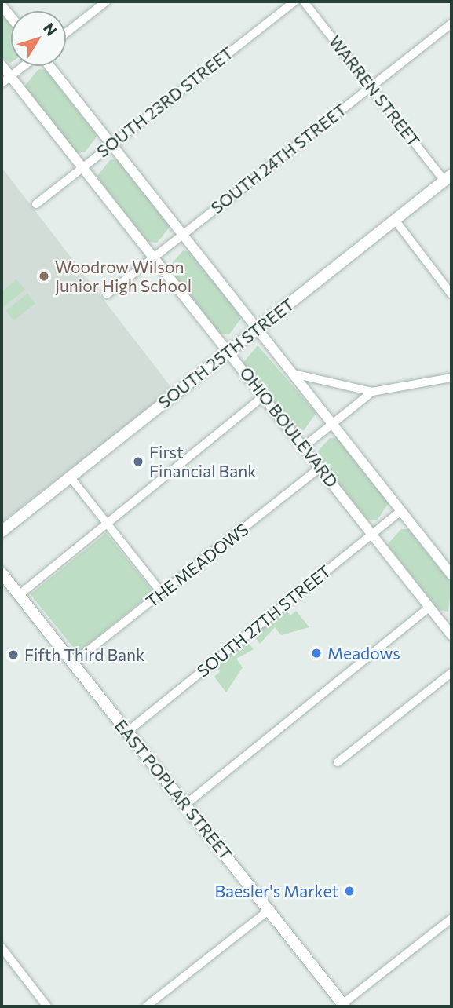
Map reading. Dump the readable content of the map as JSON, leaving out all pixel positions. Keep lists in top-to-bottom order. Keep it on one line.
{"streets":{"main road":["SOUTH 25TH STREET","EAST POPLAR STREET"],"street":["WARREN STREET","SOUTH 23RD STREET","SOUTH 24TH STREET","OHIO BOULEVARD","THE MEADOWS","SOUTH 27TH STREET"]},"crossings":[["WARREN STREET","SOUTH 24TH STREET"],["WARREN STREET","SOUTH 25TH STREET"],["SOUTH 23RD STREET","OHIO BOULEVARD"],["SOUTH 24TH STREET","OHIO BOULEVARD"],["SOUTH 25TH STREET","OHIO BOULEVARD"],["OHIO BOULEVARD","THE MEADOWS"],["OHIO BOULEVARD","SOUTH 27TH STREET"],["THE MEADOWS","EAST POPLAR STREET"],["SOUTH 27TH STREET","EAST POPLAR STREET"]],"places":["Woodrow Wilson Junior High School","First Financial Bank","Meadows","Fifth Third Bank","Baesler's Market"],"north":"top right"}
